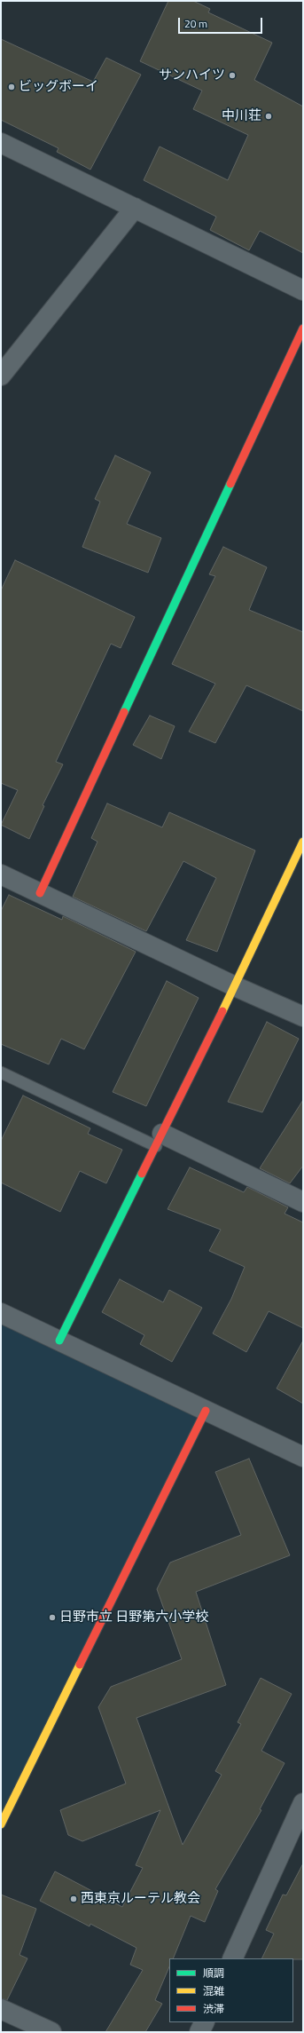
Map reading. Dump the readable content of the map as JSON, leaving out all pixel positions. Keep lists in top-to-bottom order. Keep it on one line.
{"places":["サンハイツ","ビッグボーイ","中川荘","日野市立 日野第六小学校","西東京ルーテル教会"],"legend":["順調","混雑","渋滞"],"scale_bar":"20 m"}
